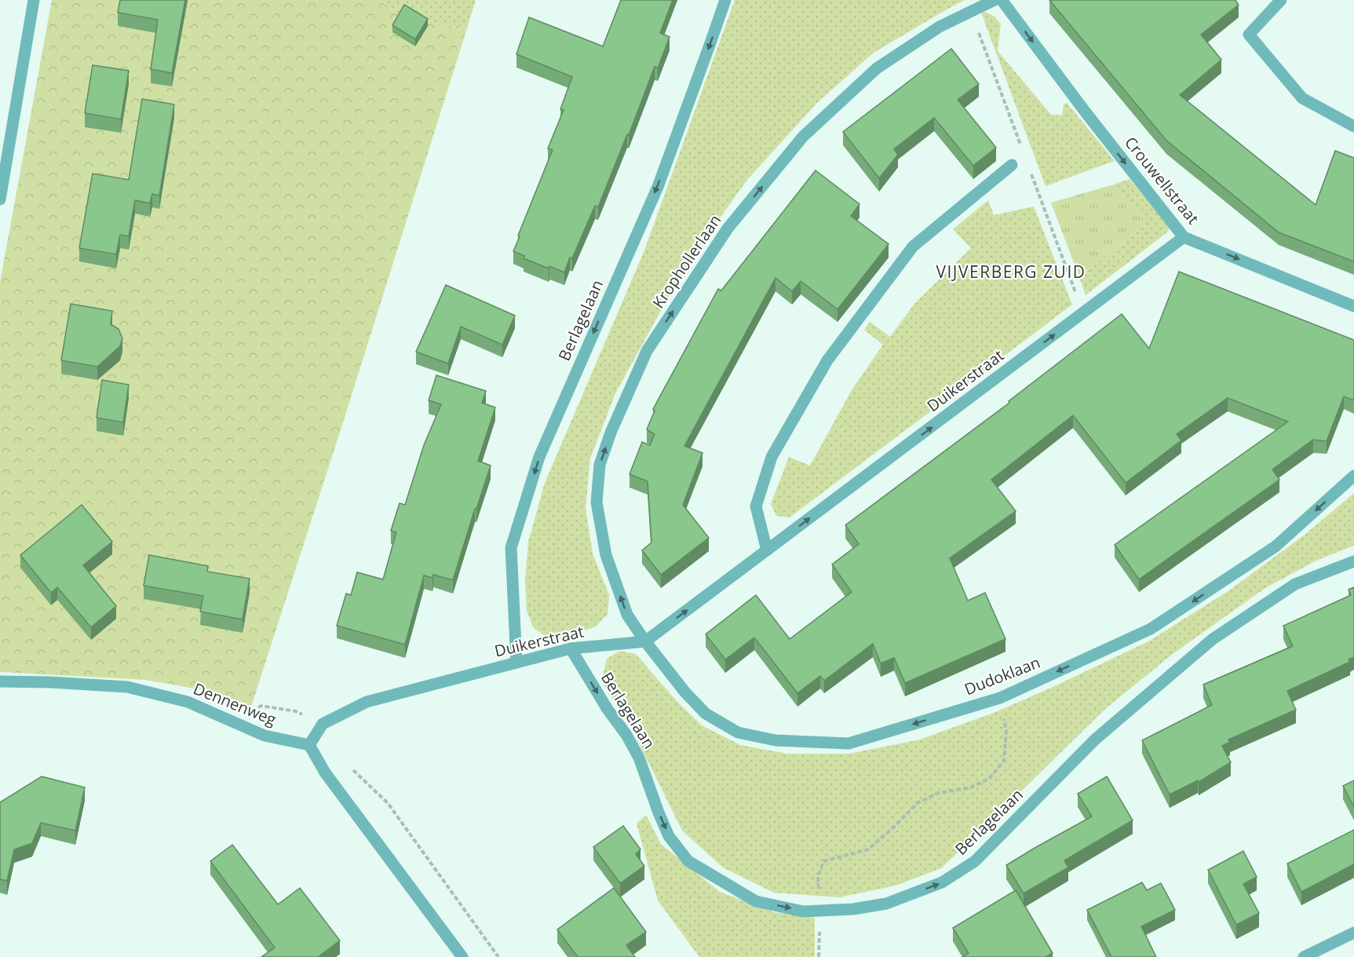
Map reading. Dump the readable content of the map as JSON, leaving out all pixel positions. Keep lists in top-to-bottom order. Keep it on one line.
{"streets":{"street":["Crouwellstraat","Krophollerlaan","Berlagelaan","Duikerstraat","Dudoklaan","Dennenweg"]},"crossings":[["Crouwellstraat","Duikerstraat"],["Krophollerlaan","Duikerstraat"],["Krophollerlaan","Dudoklaan"],["Berlagelaan","Duikerstraat"],["Duikerstraat","Dudoklaan"],["Duikerstraat","Dennenweg"]],"one_way":["Crouwellstraat","Krophollerlaan","Duikerstraat","Dudoklaan"],"districts":["VIJVERBERG ZUID"]}
